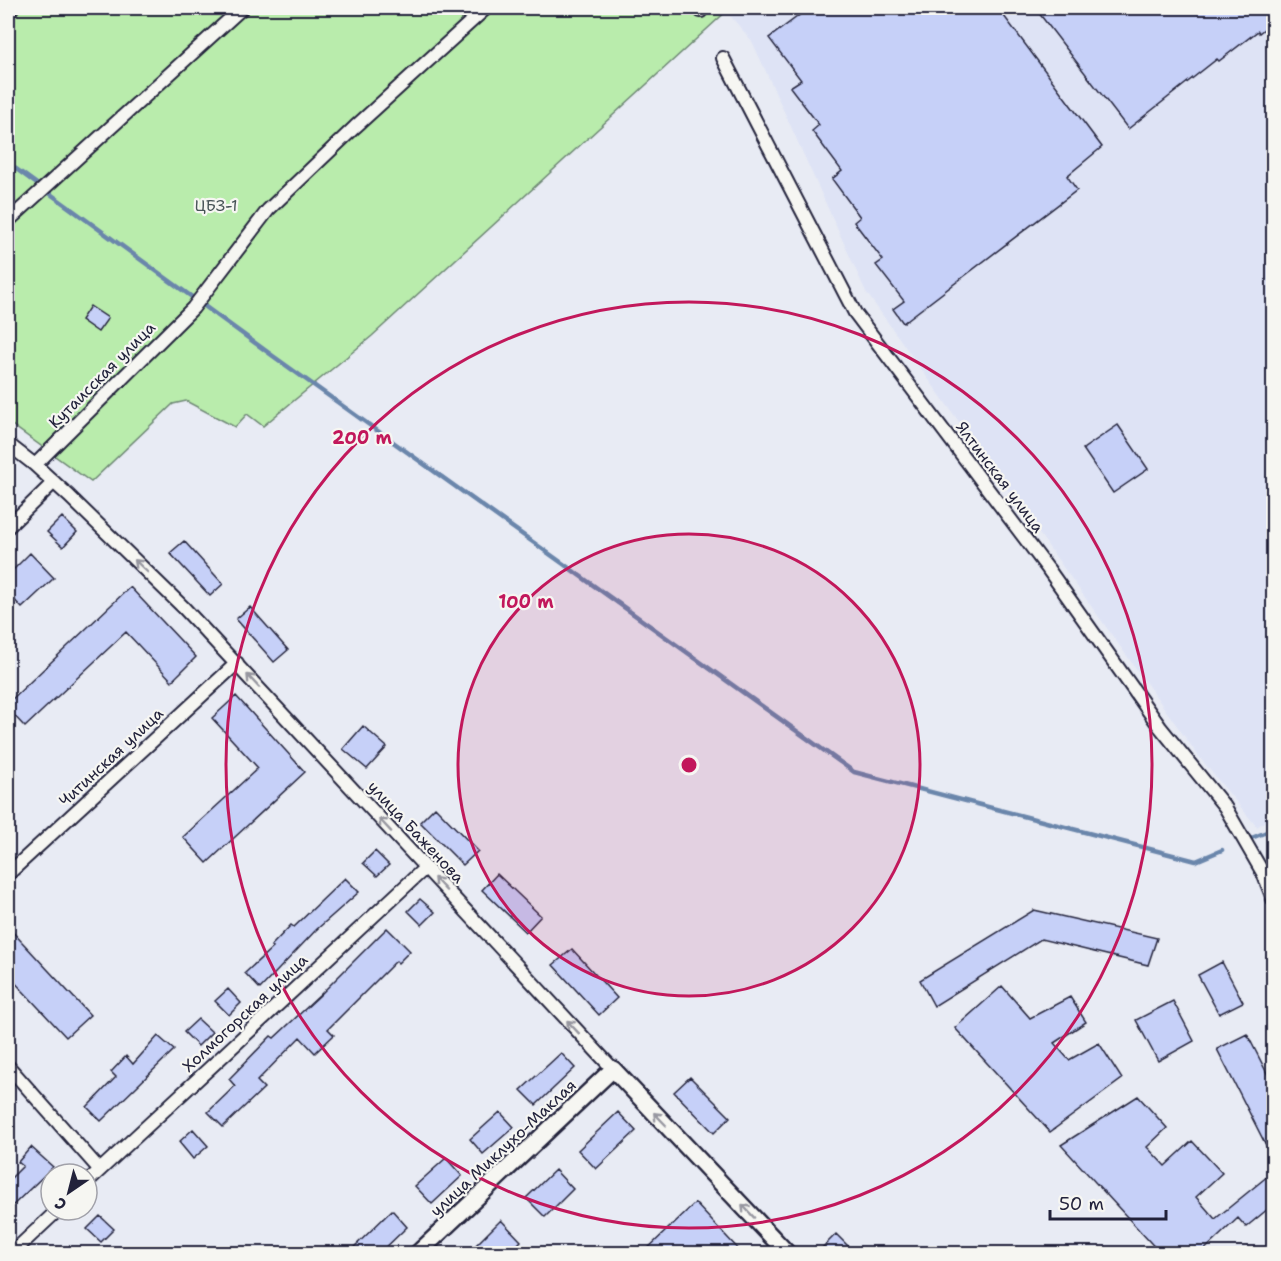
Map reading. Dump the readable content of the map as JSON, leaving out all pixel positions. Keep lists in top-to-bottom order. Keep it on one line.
{"streets":{"street":["Кутаисская улица","Ялтинская улица","Читинская улица","улица Баженова","Холмогорская улица","улица Миклухо-Маклая"]},"crossings":[["Кутаисская улица","улица Баженова"],["Читинская улица","улица Баженова"],["улица Баженова","Холмогорская улица"],["улица Баженова","улица Миклухо-Маклая"]],"one_way":["улица Баженова"],"parks":["ЦБЗ-1"],"scale_bar":"50 m","north":"bottom left","rings":["200 m","100 m"]}
